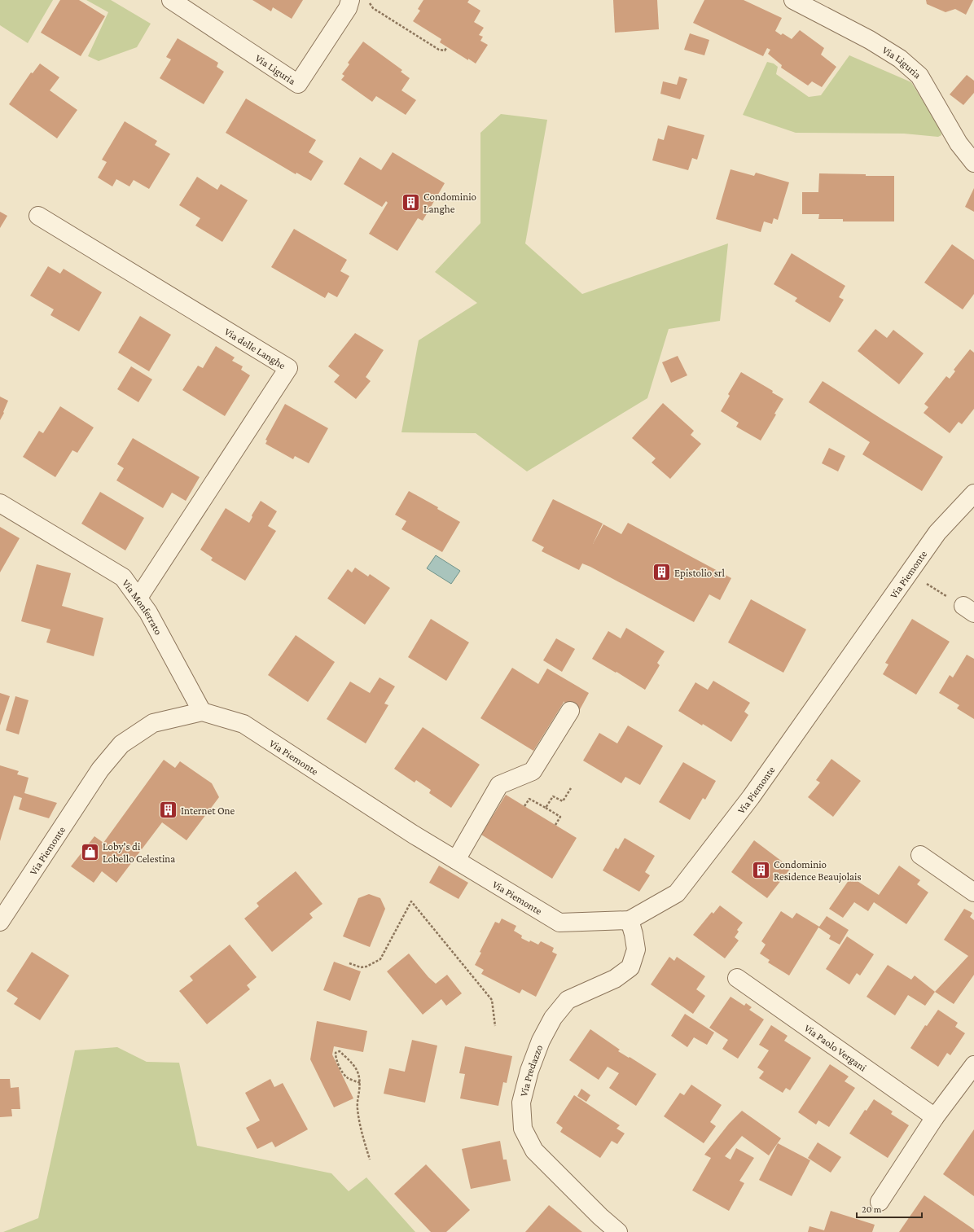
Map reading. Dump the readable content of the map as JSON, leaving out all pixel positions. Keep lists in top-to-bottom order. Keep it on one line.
{"streets":{"street":["Via Liguria","Via delle Langhe","Via Piemonte","Via Monferrato","Via Paolo Vergani","Via Predazzo"]},"crossings":[["Via delle Langhe","Via Monferrato"],["Via Piemonte","Via Monferrato"],["Via Piemonte","Via Predazzo"]],"places":{"building":["Condominio Langhe","Epistolio srl","Internet One","Condominio Residence Beaujolais"],"shop":["Loby's di Lobello Celestina"]},"scale_bar":"20 m"}
